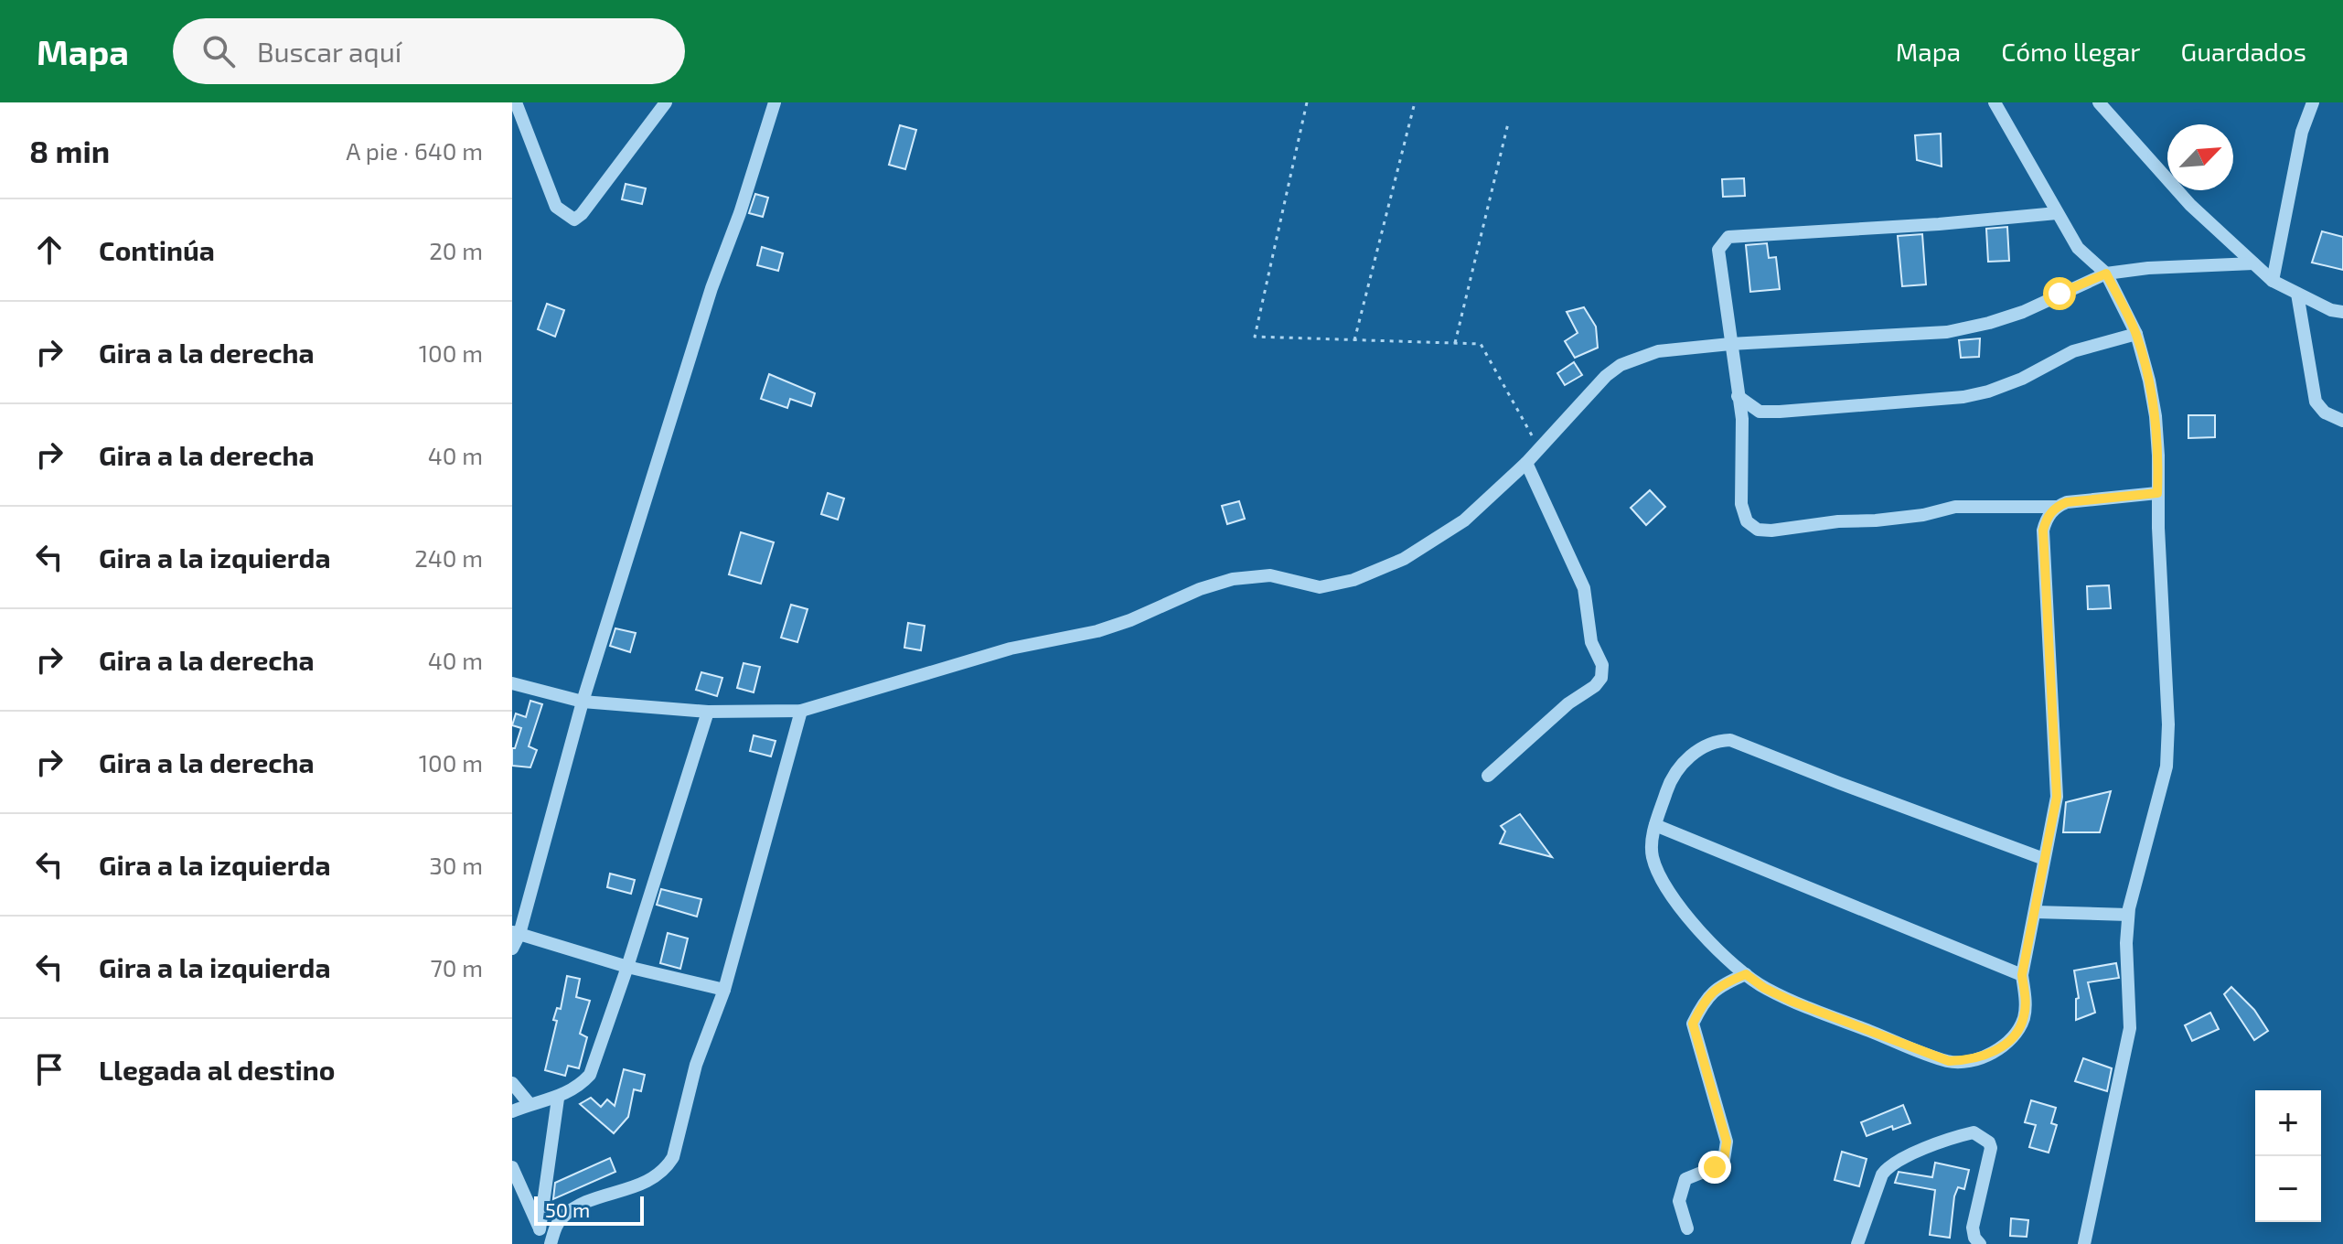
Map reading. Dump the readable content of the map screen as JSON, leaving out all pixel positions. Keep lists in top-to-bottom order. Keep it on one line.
{"scale_bar":"50 m","north":"top right","page":{"header":"Mapa","search":"Buscar aquí","nav":["Mapa","Cómo llegar","Guardados"],"heading":["8 min","A pie · 640 m"],"list":[["Continúa","20 m"],["Gira a la derecha","100 m"],["Gira a la derecha","40 m"],["Gira a la izquierda","240 m"],["Gira a la derecha","40 m"],["Gira a la derecha","100 m"],["Gira a la izquierda","30 m"],["Gira a la izquierda","70 m"],"Llegada al destino"],"map_buttons":["+","−"],"scale":"50 m"}}
